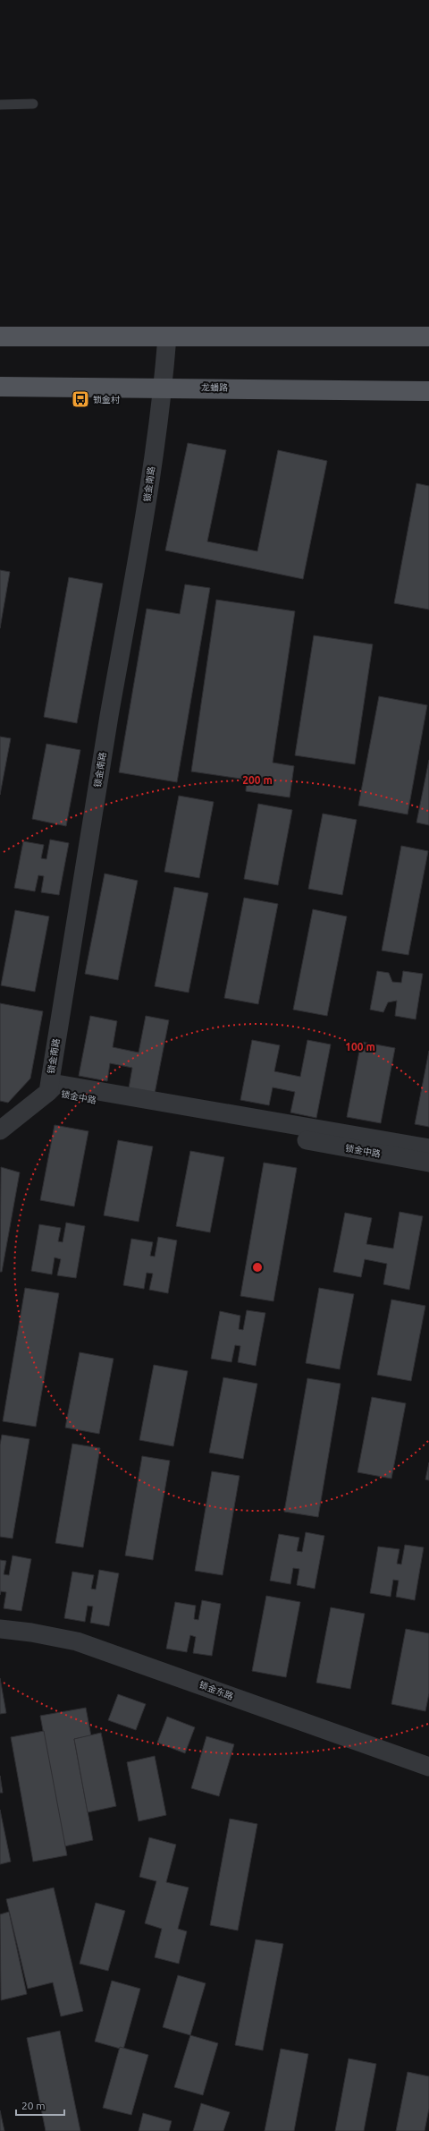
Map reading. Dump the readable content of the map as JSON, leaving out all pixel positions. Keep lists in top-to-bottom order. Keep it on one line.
{"streets":{"main road":["龙蟠路"],"street":["锁金南路","锁金中路","锁金东路"]},"crossings":[["龙蟠路","锁金南路"],["锁金南路","锁金中路"]],"places":{"bus stop":["锁金村"]},"scale_bar":"20 m","rings":["200 m","100 m"]}
